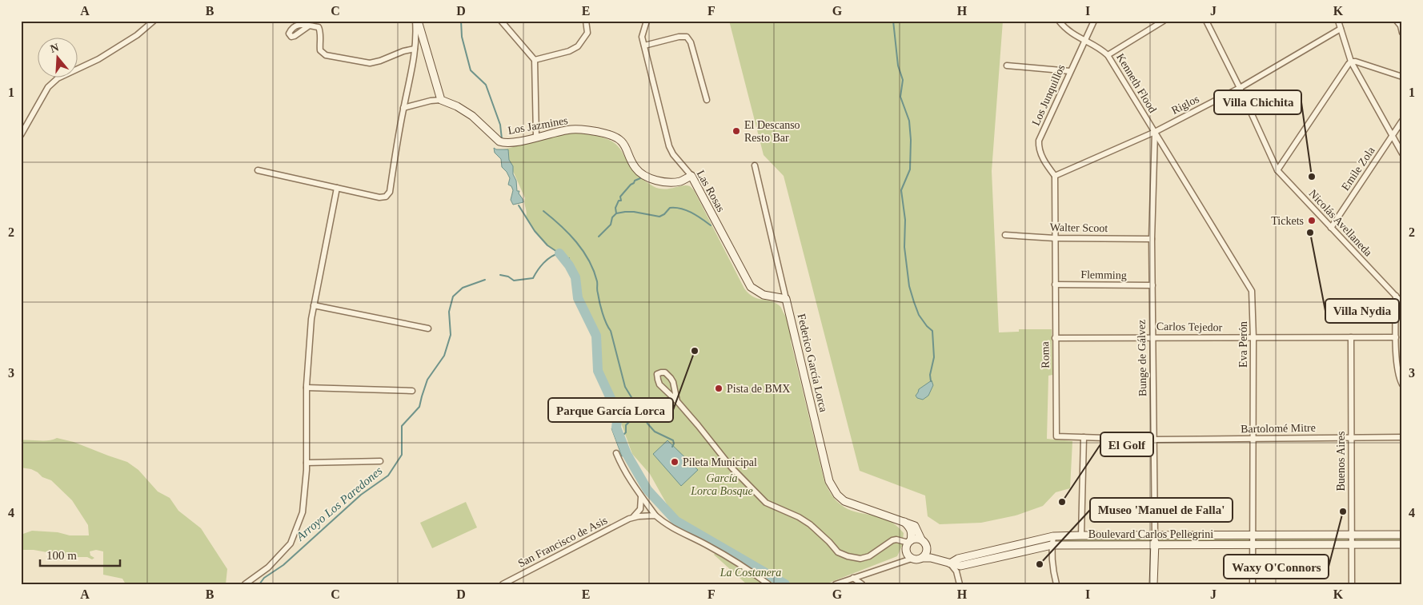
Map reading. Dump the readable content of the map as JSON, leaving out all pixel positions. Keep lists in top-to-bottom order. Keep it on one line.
{"streets":{"street":["Kenneth Flood","Los Junquillos","Riglos","Los Jazmines","Emile Zola","Las Rosas","Nicolás Avellaneda","Walter Scoot","Flemming","Carlos Tejedor","Eva Perón","Roma","Bunge de Gálvez","Federico García Lorca","Bartolomé Mitre","Buenos Aires","Boulevard Carlos Pellegrini","San Francisco de Asis"]},"crossings":[["Kenneth Flood","Los Junquillos"],["Kenneth Flood","Riglos"],["Kenneth Flood","Eva Perón"],["Kenneth Flood","Bunge de Gálvez"],["Los Junquillos","Riglos"],["Los Junquillos","Roma"],["Riglos","Nicolás Avellaneda"],["Riglos","Eva Perón"],["Riglos","Roma"],["Riglos","Bunge de Gálvez"],["Los Jazmines","Las Rosas"],["Emile Zola","Nicolás Avellaneda"],["Las Rosas","Federico García Lorca"],["Walter Scoot","Roma"],["Walter Scoot","Bunge de Gálvez"],["Flemming","Roma"],["Flemming","Bunge de Gálvez"],["Carlos Tejedor","Eva Perón"],["Carlos Tejedor","Roma"],["Carlos Tejedor","Bunge de Gálvez"],["Carlos Tejedor","Buenos Aires"],["Eva Perón","Bunge de Gálvez"],["Eva Perón","Bartolomé Mitre"],["Eva Perón","Boulevard Carlos Pellegrini"],["Roma","Bunge de Gálvez"],["Roma","Bartolomé Mitre"],["Bunge de Gálvez","Bartolomé Mitre"],["Bunge de Gálvez","Boulevard Carlos Pellegrini"],["Federico García Lorca","Boulevard Carlos Pellegrini"],["Bartolomé Mitre","Buenos Aires"],["Buenos Aires","Boulevard Carlos Pellegrini"]],"water":["Arroyo Los Paredones"],"parks":["García Lorca Bosque","La Costanera"],"places":["El Descanso Resto Bar","Villa Chichita","Tickets","Villa Nydia","Parque García Lorca","Pista de BMX","Pileta Municipal","El Golf","Waxy O'Connors","Museo 'Manuel de Falla'"],"scale_bar":"100 m","north":"top","grid":{"columns":["A","B","C","D","E","F","G","H","I","J","K"],"rows":["1","2","3","4"]}}
